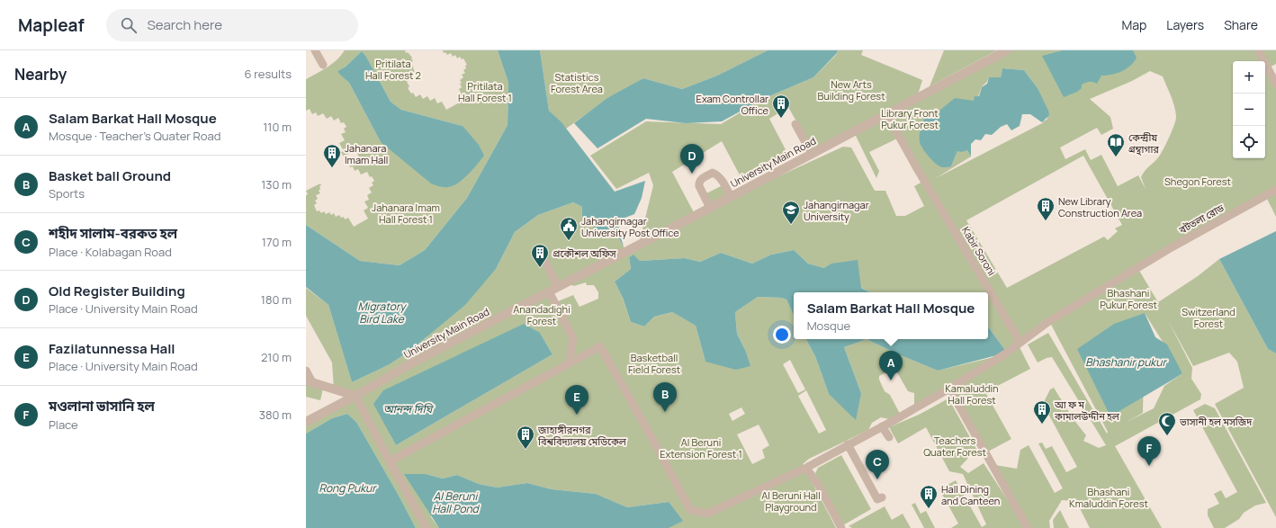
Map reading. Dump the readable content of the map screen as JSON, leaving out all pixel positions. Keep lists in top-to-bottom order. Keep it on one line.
{"streets":{"street":["University Main Road","বটতলা রোড","Kabir Soroni"]},"crossings":[["University Main Road","Kabir Soroni"],["বটতলা রোড","Kabir Soroni"]],"water":["Migratory Bird Lake","Bhashanir pukur","আনন্দ দিঘি","Rong Pukur","Al Beruni Hall Pond"],"parks":["Pritilata Hall Forest 2","Statistics Forest Area","New Arts Building Forest","Pritilata Hall Forest 1","Library Front Pukur Forest","Shegon Forest","Jahanara Imam Hall Forest 1","Bhashani Pukur Forest","Anandadighi Forest","Switzerland Forest","Basketball Field Forest","Kamaluddin Hall Forest","Teachers Quater Forest","Al Beruni Extension Forest 1","Bhashani Kmaluddin Forest","Al Beruni Hall Playground"],"places":{"building":["Exam Controllar Office","Jahanara Imam Hall","New Library Construction Area","প্রকৌশল অফিস","আ ফ ম কামালউদ্দীন হল","জাহাঙ্গীরনগর বিশ্ববিদ্যালয় মেডিকেল","Hall Dining and Canteen"],"library":["কেন্দ্রীয় গ্রন্থাগার"],"school or university":["Jahangirnagar University"],"public building":["Jahangirnagar University Post Office"],"mosque":["ভাসানী হল মসজিদ"]},"page":{"header":"Mapleaf","search":"Search here","nav":["Map","Layers","Share"],"heading":["Nearby","6 results"],"map_buttons":["+","−"],"list":[{"mark":"A","name":"Salam Barkat Hall Mosque","note":"Mosque · Teacher's Quater Road","value":"110 m"},{"mark":"B","name":"Basket ball Ground","note":"Sports","value":"130 m"},{"mark":"C","name":"শহীদ সালাম-বরকত হল","note":"Place · Kolabagan Road","value":"170 m"},{"mark":"D","name":"Old Register Building","note":"Place · University Main Road","value":"180 m"},{"mark":"E","name":"Fazilatunnessa Hall","note":"Place · University Main Road","value":"210 m"},{"mark":"F","name":"মওলানা ভাসানি হল","note":"Place","value":"380 m"}],"pins":["D","A","B","E","F","C"],"popup":["Salam Barkat Hall Mosque","Mosque"]}}
